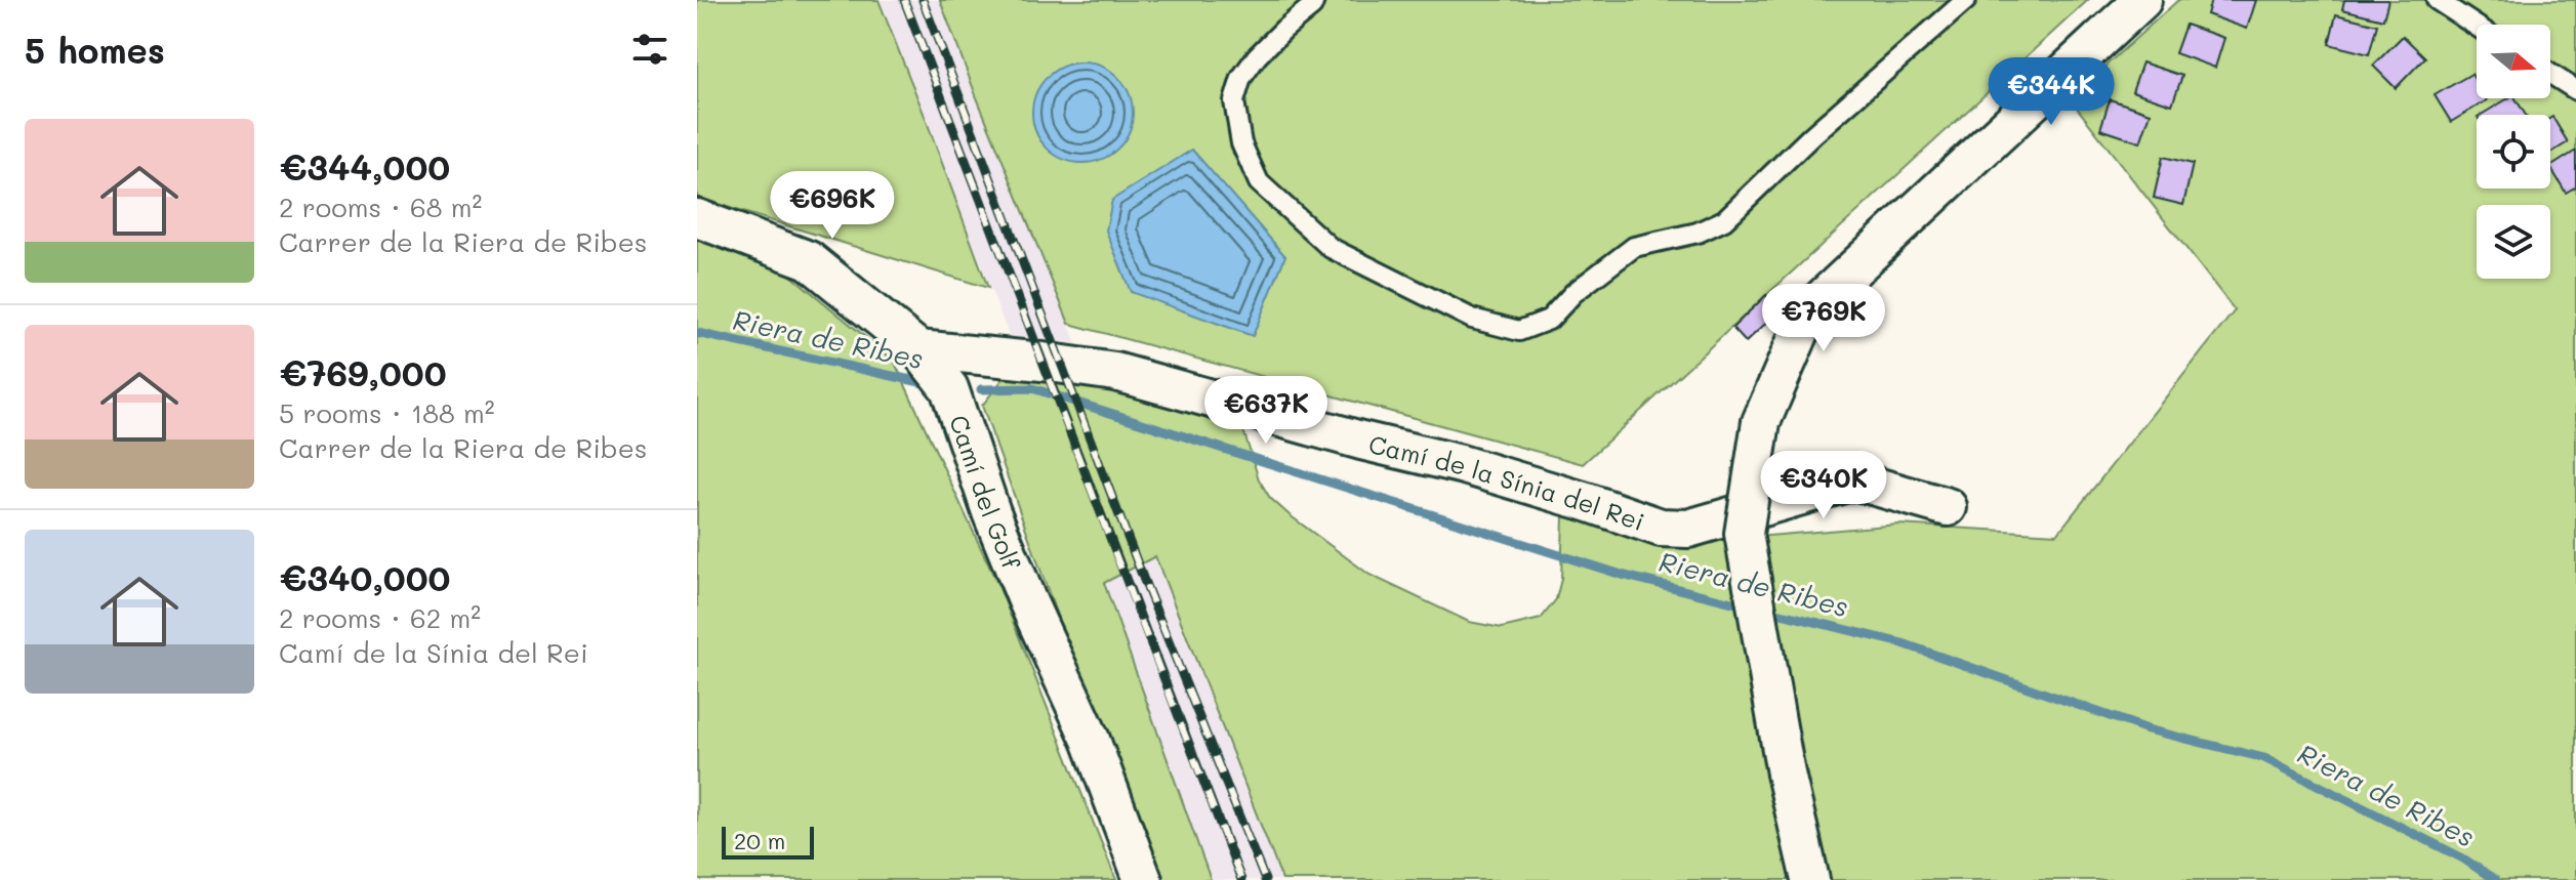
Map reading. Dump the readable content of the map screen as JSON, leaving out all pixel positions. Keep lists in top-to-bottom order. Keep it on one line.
{"streets":{"street":["Camí de la Sínia del Rei","Camí del Golf"]},"crossings":[["Camí de la Sínia del Rei","Camí del Golf"]],"water":["Riera de Ribes"],"scale_bar":"20 m","north":"right","page":{"heading":"5 homes","price":["€344K","€696K","€769K","€637K","€340K"],"list":[{"name":"€344,000","note":"2 rooms · 68 m² · Carrer de la Riera de Ribes"},{"name":"€769,000","note":"5 rooms · 188 m² · Carrer de la Riera de Ribes"},{"name":"€340,000","note":"2 rooms · 62 m² · Camí de la Sínia del Rei"}],"scale":"20 m"}}
